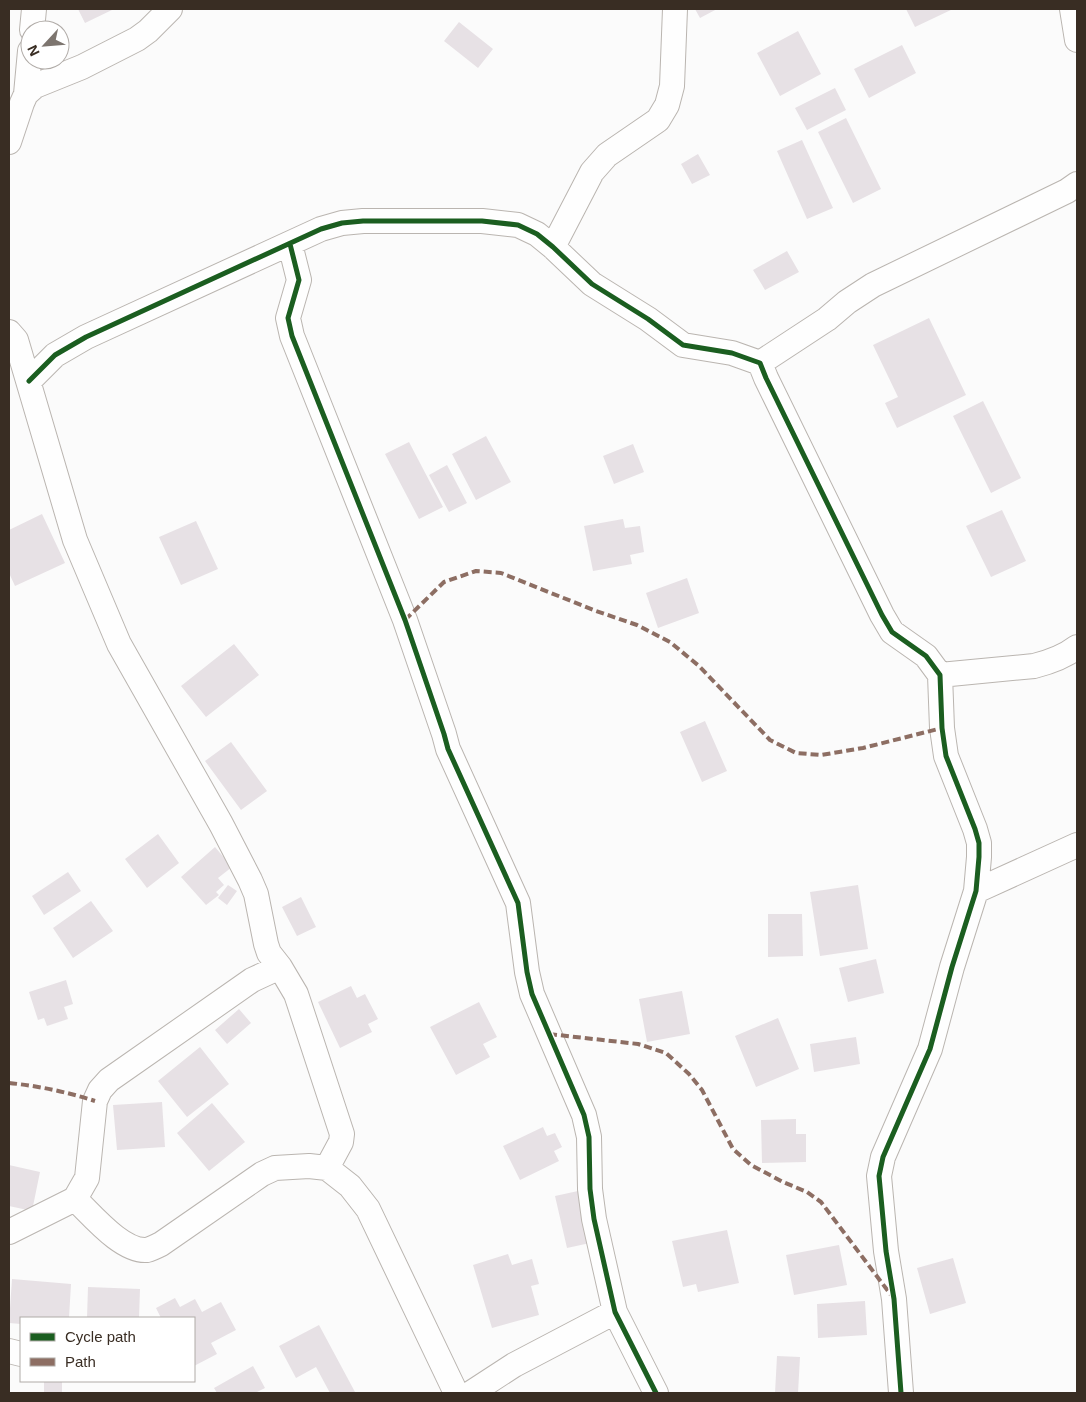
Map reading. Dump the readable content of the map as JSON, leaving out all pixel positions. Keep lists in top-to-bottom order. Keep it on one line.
{"legend":["Cycle path","Path"],"north":"bottom left"}
